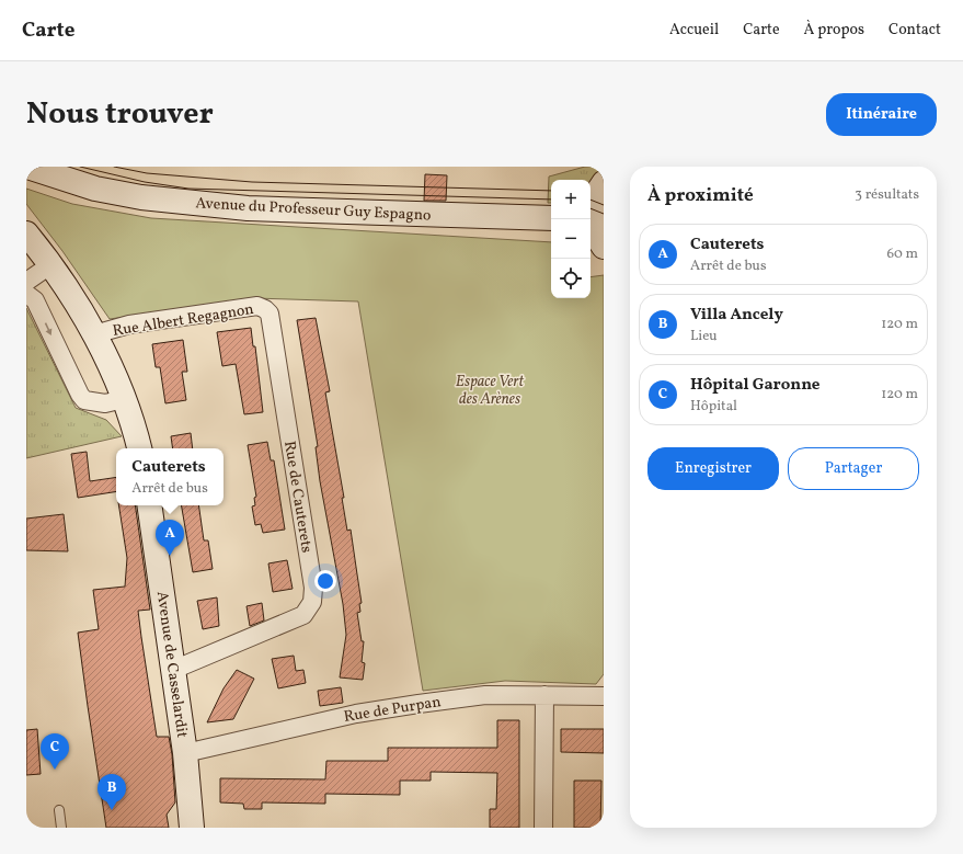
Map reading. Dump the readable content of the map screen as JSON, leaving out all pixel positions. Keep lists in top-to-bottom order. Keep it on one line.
{"streets":{"street":["Avenue du Professeur Guy Espagno","Rue Albert Regagnon","Rue de Cauterets","Avenue de Casselardit","Rue de Purpan"]},"crossings":[["Rue Albert Regagnon","Rue de Cauterets"],["Rue de Cauterets","Avenue de Casselardit"],["Avenue de Casselardit","Rue de Purpan"]],"parks":["Espace Vert des Arènes"],"page":{"header":"Carte","nav":["Accueil","Carte","À propos","Contact"],"title":"Nous trouver","buttons":["Itinéraire",["Enregistrer","Partager"]],"heading":["À proximité","3 résultats"],"map_buttons":["+","−"],"list":[{"mark":"A","name":"Cauterets","note":"Arrêt de bus","value":"60 m"},{"mark":"B","name":"Villa Ancely","note":"Lieu","value":"120 m"},{"mark":"C","name":"Hôpital Garonne","note":"Hôpital","value":"120 m"}],"popup":["Cauterets","Arrêt de bus"],"pins":["A","C","B"]}}
